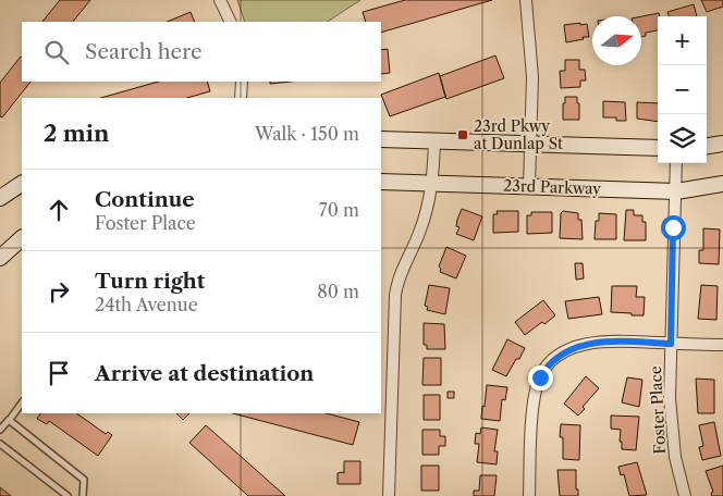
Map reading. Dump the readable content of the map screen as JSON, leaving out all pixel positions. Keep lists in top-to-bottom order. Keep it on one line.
{"streets":{"street":["23rd Parkway","Foster Place"]},"crossings":[["23rd Parkway","Foster Place"]],"places":{"transit":["23rd Pkwy at Dunlap St"]},"north":"right","page":{"map_buttons":["+","−"],"search":"Search here","heading":["2 min","Walk · 150 m"],"list":[["Continue","Foster Place","70 m"],["Turn right","24th Avenue","80 m"],"Arrive at destination"]}}
